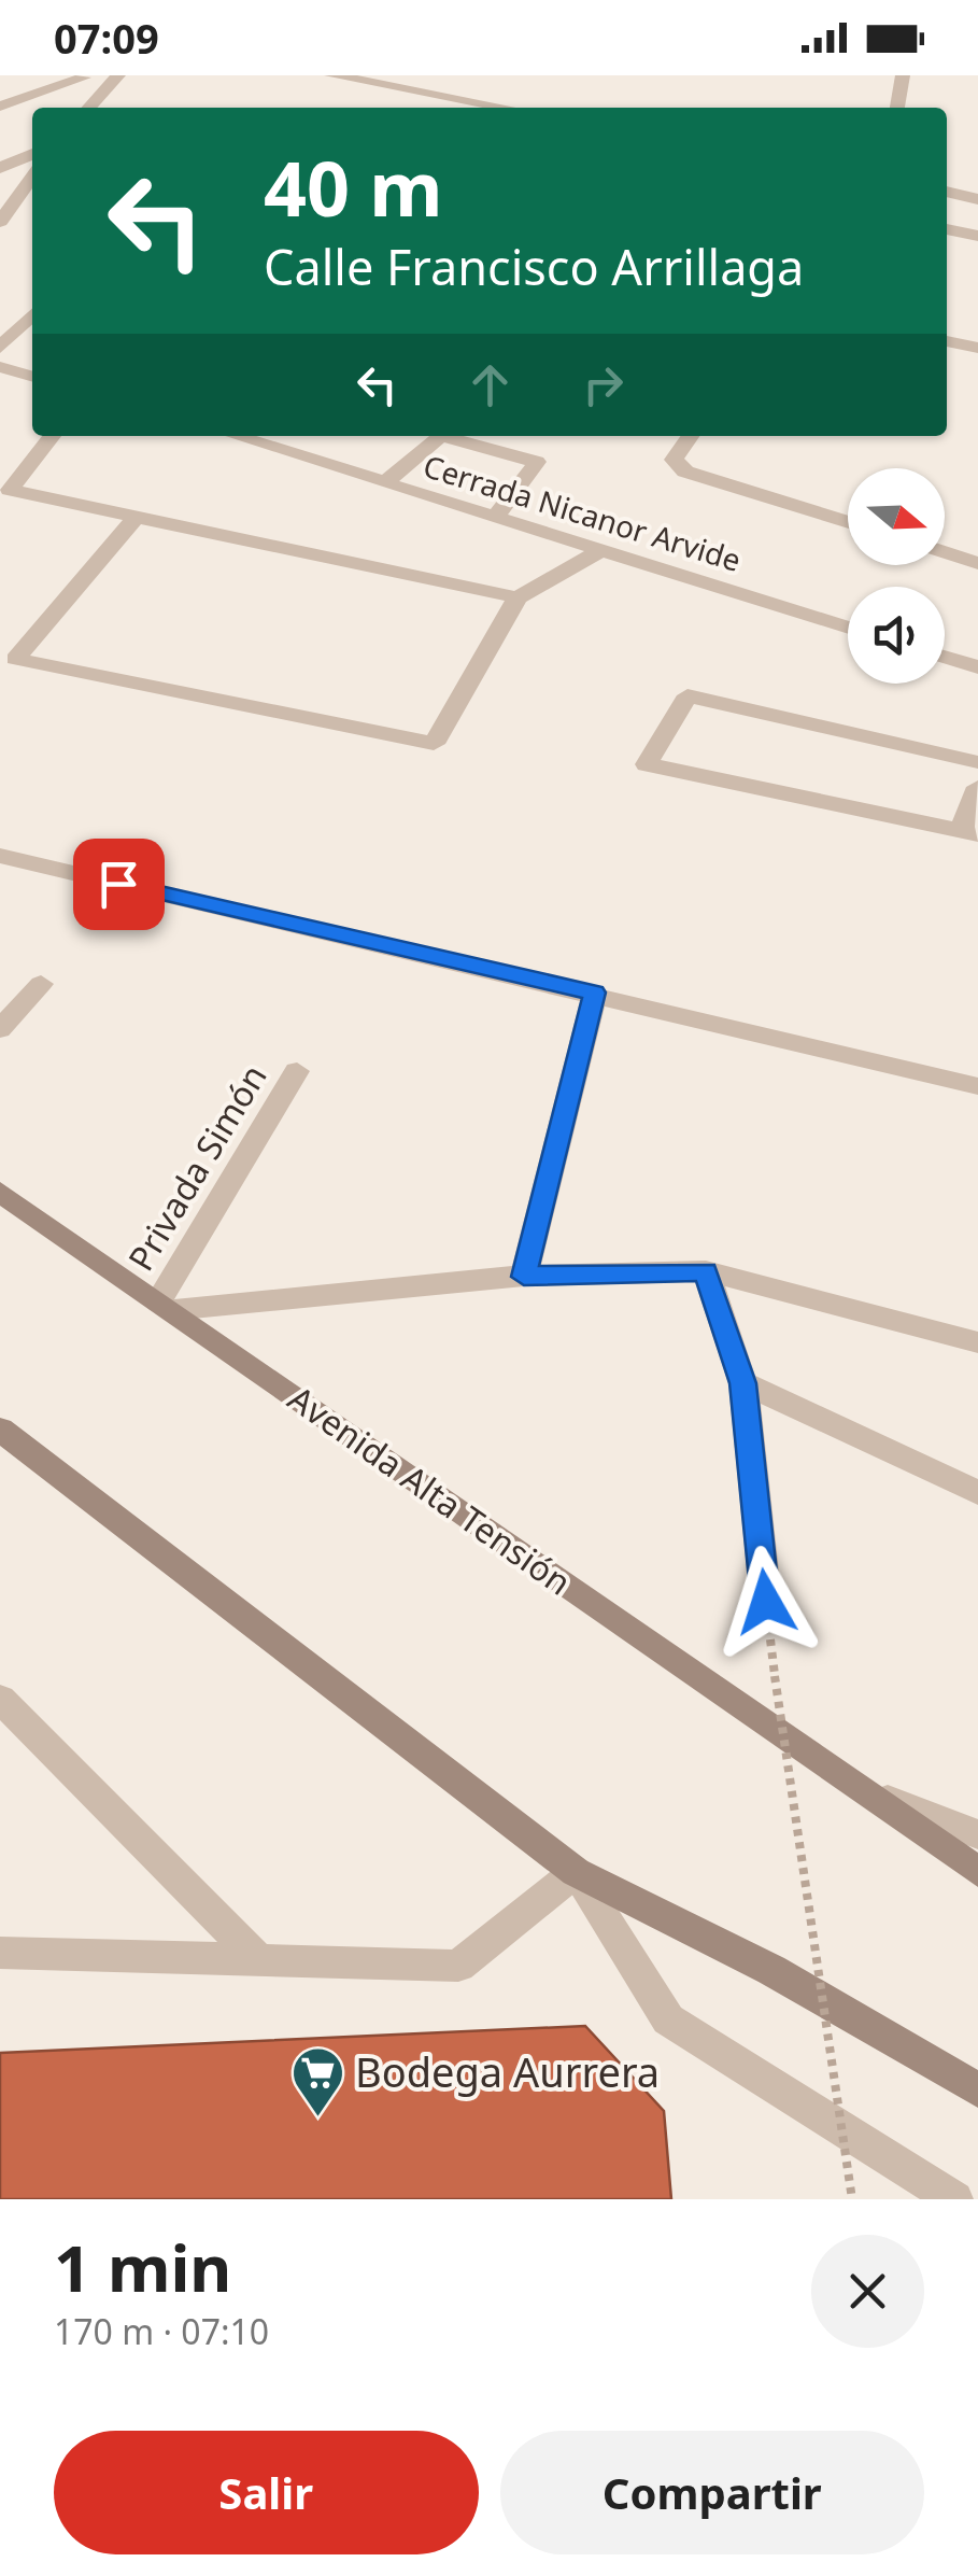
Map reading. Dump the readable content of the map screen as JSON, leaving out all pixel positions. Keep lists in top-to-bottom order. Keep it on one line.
{"streets":{"main road":["Avenida Alta Tensión"],"street":["Cerrada Nicanor Arvide","Privada Simón"]},"crossings":[["Privada Simón","Avenida Alta Tensión"]],"places":{"supermarket":["Bodega Aurrera"]},"north":"right","page":{"status":"07:09","turn":["40 m","Calle Francisco Arrillaga"],"heading":["1 min","170 m · 07:10"],"buttons":["Salir","Compartir"]}}
